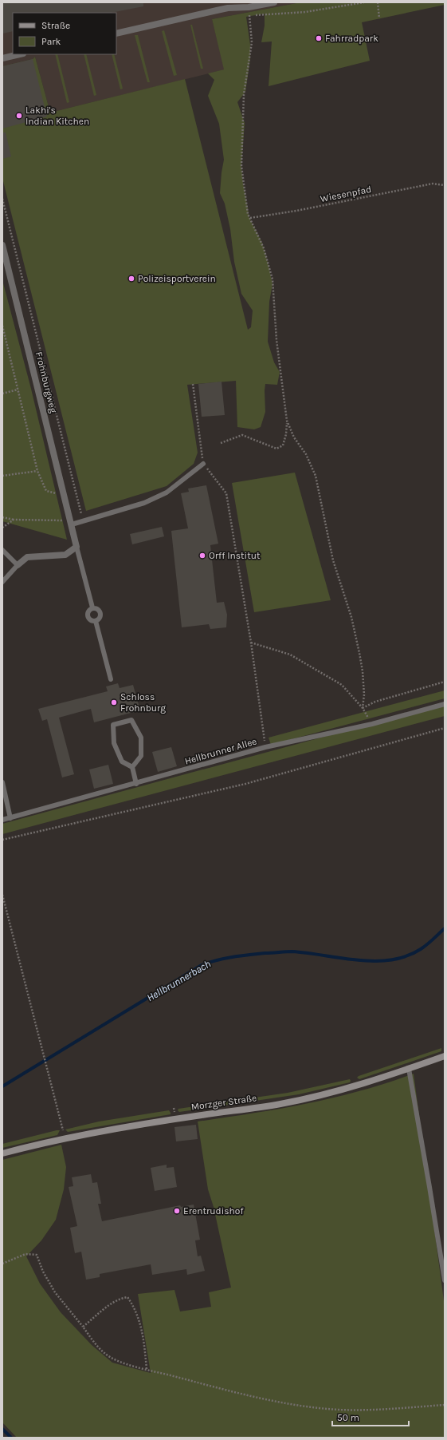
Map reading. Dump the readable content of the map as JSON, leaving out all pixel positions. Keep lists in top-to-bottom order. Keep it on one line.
{"streets":{"street":["Frohnburgweg","Morzger Straße"],"lane":["Hellbrunner Allee"],"path":["Wiesenpfad"]},"water":["Hellbrunnerbach"],"places":["Fahrradpark","Lakhi's Indian Kitchen","Polizeisportverein","Orff Institut","Schloss Frohnburg","Erentrudishof"],"legend":["Straße","Park"],"scale_bar":"50 m"}
